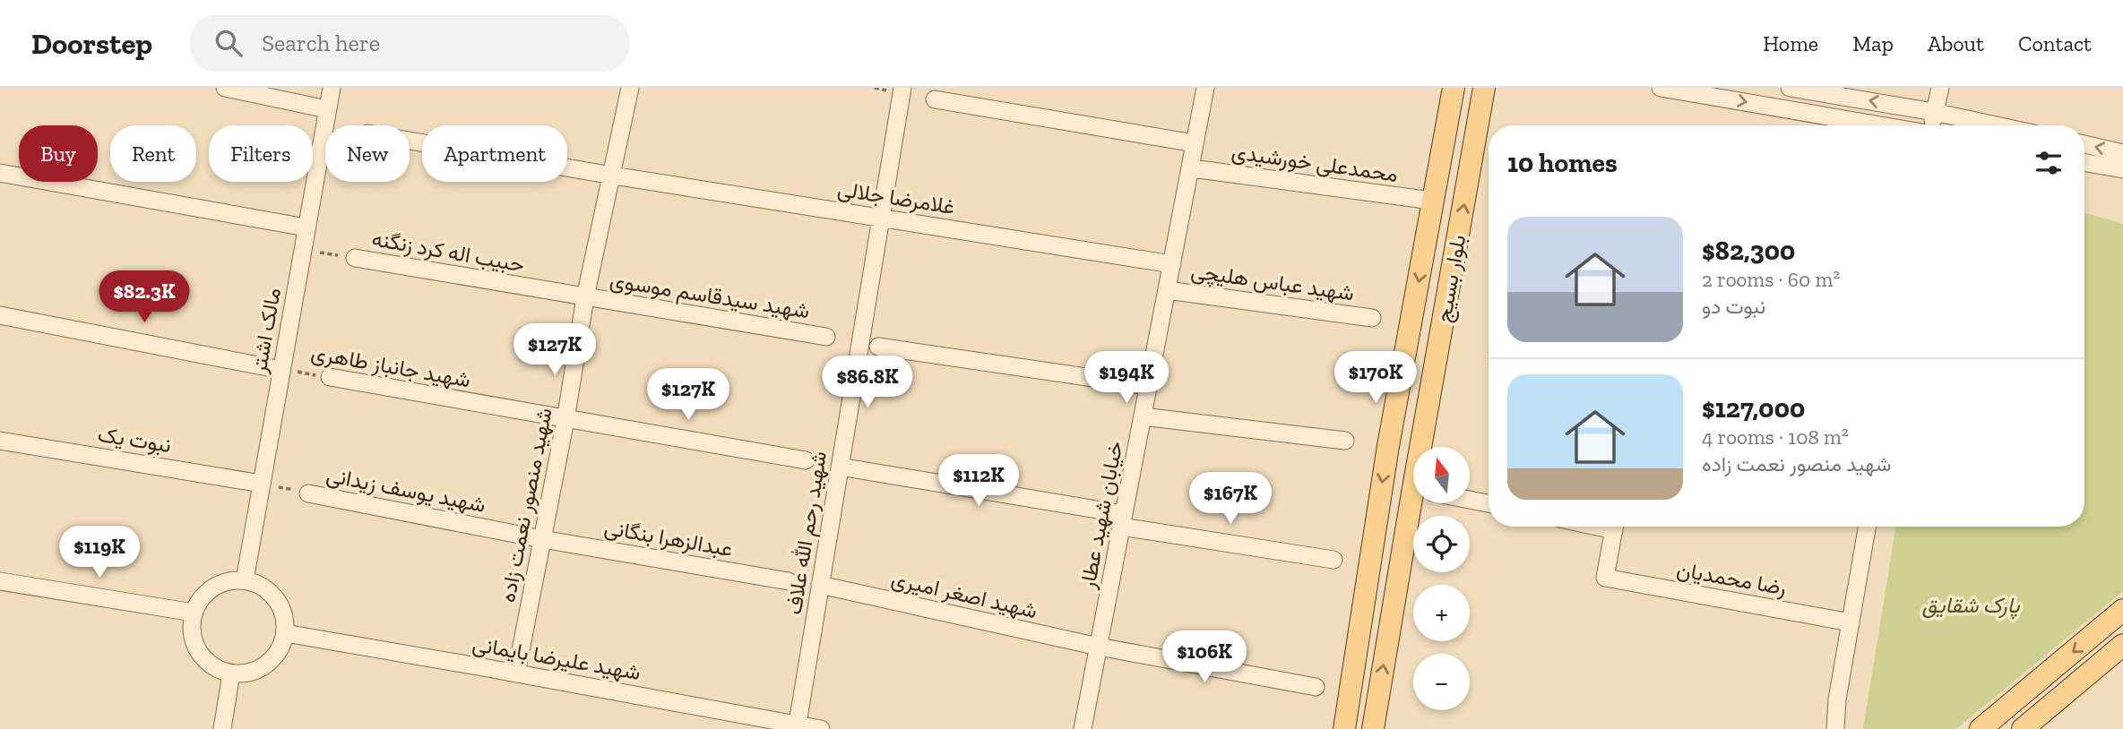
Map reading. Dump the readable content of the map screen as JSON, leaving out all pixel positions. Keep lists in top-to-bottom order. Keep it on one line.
{"streets":{"main road":["بلوار بسیج"],"street":["محمدعلی خورشیدی","غلامرضا جلالی","حبیب اله کرد زنگنه","شهید عباس هلیچی","شهید سیدقاسم موسوی","مالک اشتر","شهید جانباز طاهری","نبوت یک","شهید یوسف زیدانی","شهید منصور نعمت زاده","خیابان شهید عطار","شهید رحم الله علاف","عبدالزهرا بنگانی","رضا محمدیان","شهید اصغر امیری","شهید علیرضا بایمانی"]},"crossings":[["محمدعلی خورشیدی","بلوار بسیج"],["محمدعلی خورشیدی","خیابان شهید عطار"],["غلامرضا جلالی","شهید منصور نعمت زاده"],["غلامرضا جلالی","خیابان شهید عطار"],["غلامرضا جلالی","شهید رحم الله علاف"],["حبیب اله کرد زنگنه","شهید سیدقاسم موسوی"],["حبیب اله کرد زنگنه","مالک اشتر"],["حبیب اله کرد زنگنه","شهید منصور نعمت زاده"],["شهید عباس هلیچی","خیابان شهید عطار"],["شهید سیدقاسم موسوی","شهید منصور نعمت زاده"],["مالک اشتر","شهید جانباز طاهری"],["مالک اشتر","نبوت یک"],["مالک اشتر","شهید یوسف زیدانی"],["مالک اشتر","شهید علیرضا بایمانی"],["شهید جانباز طاهری","شهید منصور نعمت زاده"],["نبوت یک","شهید یوسف زیدانی"],["شهید یوسف زیدانی","شهید منصور نعمت زاده"],["شهید یوسف زیدانی","عبدالزهرا بنگانی"],["شهید منصور نعمت زاده","عبدالزهرا بنگانی"],["شهید منصور نعمت زاده","شهید علیرضا بایمانی"],["خیابان شهید عطار","شهید اصغر امیری"],["شهید رحم الله علاف","شهید اصغر امیری"],["شهید رحم الله علاف","شهید علیرضا بایمانی"]],"parks":["پارک شقایق"],"north":"top","page":{"header":"Doorstep","search":"Search here","nav":["Home","Map","About","Contact"],"chip":["Buy","Rent","Filters","New","Apartment"],"heading":"10 homes","list":[{"name":"$82,300","note":"2 rooms · 60 m² · نبوت دو"},{"name":"$127,000","note":"4 rooms · 108 m² · شهید منصور نعمت زاده"}],"price":["$82.3K","$127K","$194K","$170K","$86.8K","$127K","$112K","$167K","$119K","$106K"],"map_buttons":["+","−"]}}
